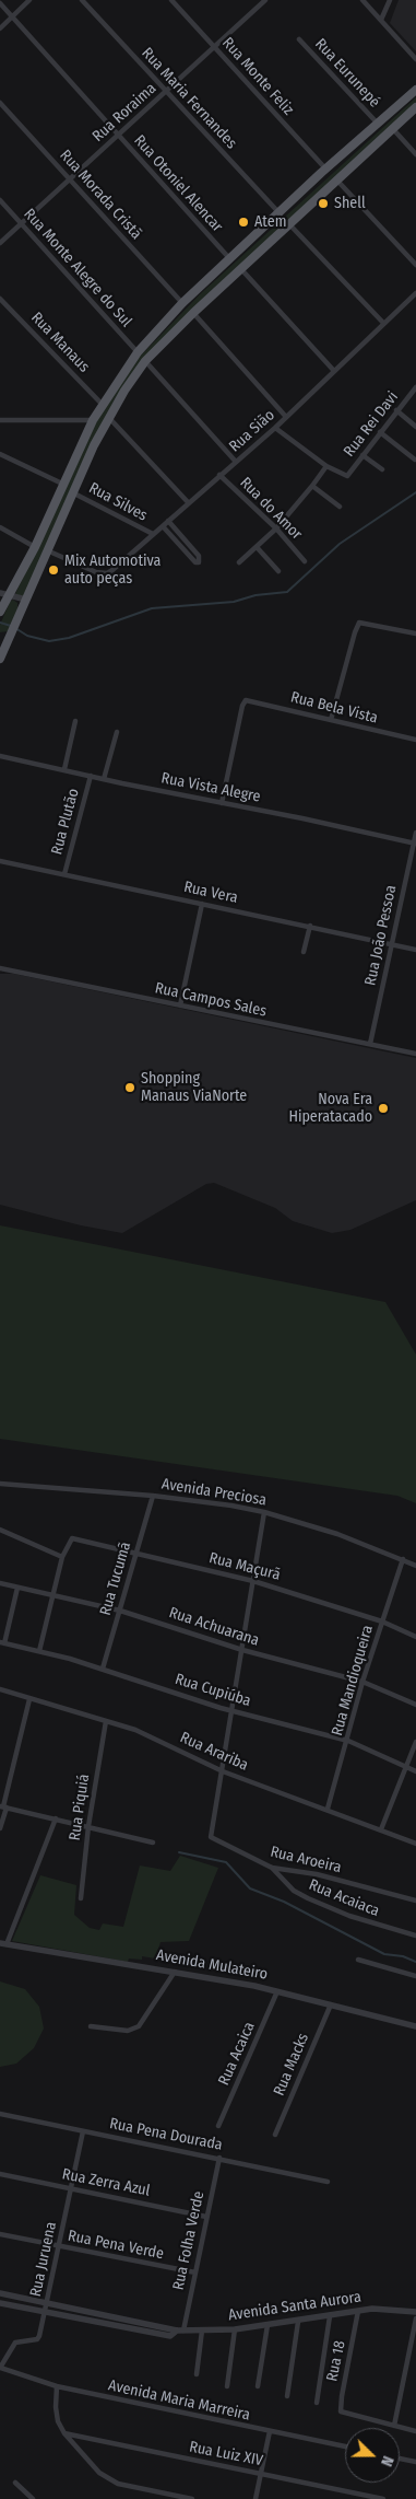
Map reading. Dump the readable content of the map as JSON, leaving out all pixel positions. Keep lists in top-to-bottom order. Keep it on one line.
{"streets":{"street":["Rua Eurunepé","Rua Monte Feliz","Rua Maria Fernandes","Rua Roraima","Rua Otoniel Alencar","Rua Morada Cristã","Rua Monte Alegre do Sul","Rua Manaus","Rua Rei Davi","Rua Sião","Rua Silves","Rua do Amor","Rua Bela Vista","Rua Vista Alegre","Rua Plutão","Rua Vera","Rua João Pessoa","Rua Campos Sales","Avenida Preciosa","Rua Maçurã","Rua Tucumã","Rua Achuarana","Rua Mandioqueira","Rua Cupiúba","Rua Arariba","Rua Piquiá","Rua Aroeira","Rua Acaiaca","Avenida Mulateiro","Rua Acaica","Rua Macks","Rua Pena Dourada","Rua Zerra Azul","Rua Folha Verde","Rua Pena Verde","Rua Juruena","Avenida Santa Aurora","Rua 18","Avenida Maria Marreira","Rua Luiz XIV"]},"crossings":[["Rua Monte Feliz","Rua Roraima"],["Rua Maria Fernandes","Rua Roraima"],["Rua Roraima","Rua Otoniel Alencar"],["Rua Roraima","Rua Morada Cristã"],["Rua Roraima","Rua Monte Alegre do Sul"],["Rua Sião","Rua Silves"],["Rua Sião","Rua do Amor"],["Rua Bela Vista","Rua Vista Alegre"],["Rua Vista Alegre","Rua Plutão"],["Rua Vista Alegre","Rua João Pessoa"],["Rua Plutão","Rua Vera"],["Rua Vera","Rua João Pessoa"],["Rua João Pessoa","Rua Campos Sales"],["Avenida Preciosa","Rua Tucumã"],["Avenida Preciosa","Rua Mandioqueira"],["Rua Maçurã","Rua Tucumã"],["Rua Maçurã","Rua Mandioqueira"],["Rua Tucumã","Rua Achuarana"],["Rua Tucumã","Rua Cupiúba"],["Rua Achuarana","Rua Mandioqueira"],["Rua Mandioqueira","Rua Cupiúba"],["Rua Mandioqueira","Rua Arariba"],["Rua Arariba","Rua Piquiá"],["Rua Arariba","Rua Aroeira"],["Rua Aroeira","Rua Acaiaca"],["Avenida Mulateiro","Rua Acaica"],["Avenida Mulateiro","Rua Macks"],["Rua Pena Dourada","Rua Folha Verde"],["Rua Pena Dourada","Rua Juruena"],["Rua Zerra Azul","Rua Folha Verde"],["Rua Zerra Azul","Rua Juruena"],["Rua Folha Verde","Rua Pena Verde"],["Rua Folha Verde","Avenida Santa Aurora"],["Rua Pena Verde","Rua Juruena"],["Rua Juruena","Avenida Maria Marreira"],["Avenida Santa Aurora","Rua 18"]],"places":["Shell","Atem","Mix Automotiva auto peças","Shopping Manaus ViaNorte","Nova Era Hiperatacado"],"north":"right"}
